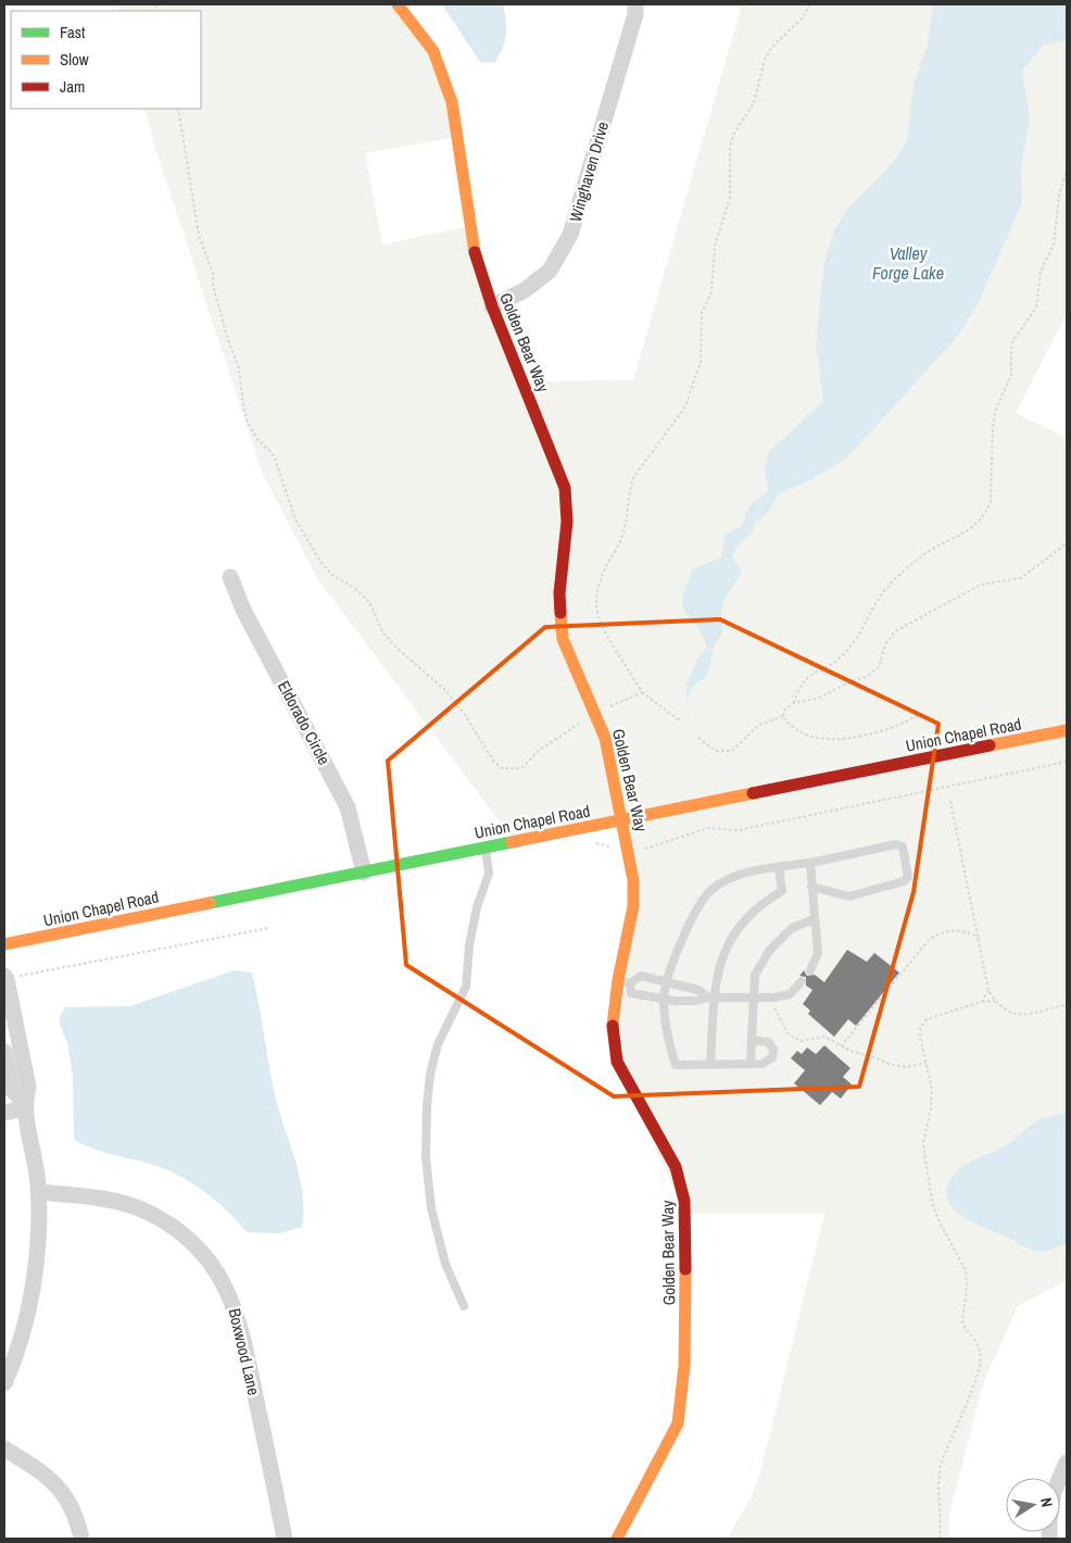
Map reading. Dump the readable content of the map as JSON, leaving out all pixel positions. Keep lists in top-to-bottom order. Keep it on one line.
{"streets":{"street":["Winghaven Drive","Golden Bear Way","Eldorado Circle","Union Chapel Road","Boxwood Lane"]},"crossings":[["Winghaven Drive","Golden Bear Way"],["Golden Bear Way","Union Chapel Road"],["Eldorado Circle","Union Chapel Road"]],"water":["Valley Forge Lake"],"legend":["Fast","Slow","Jam"],"north":"right"}
